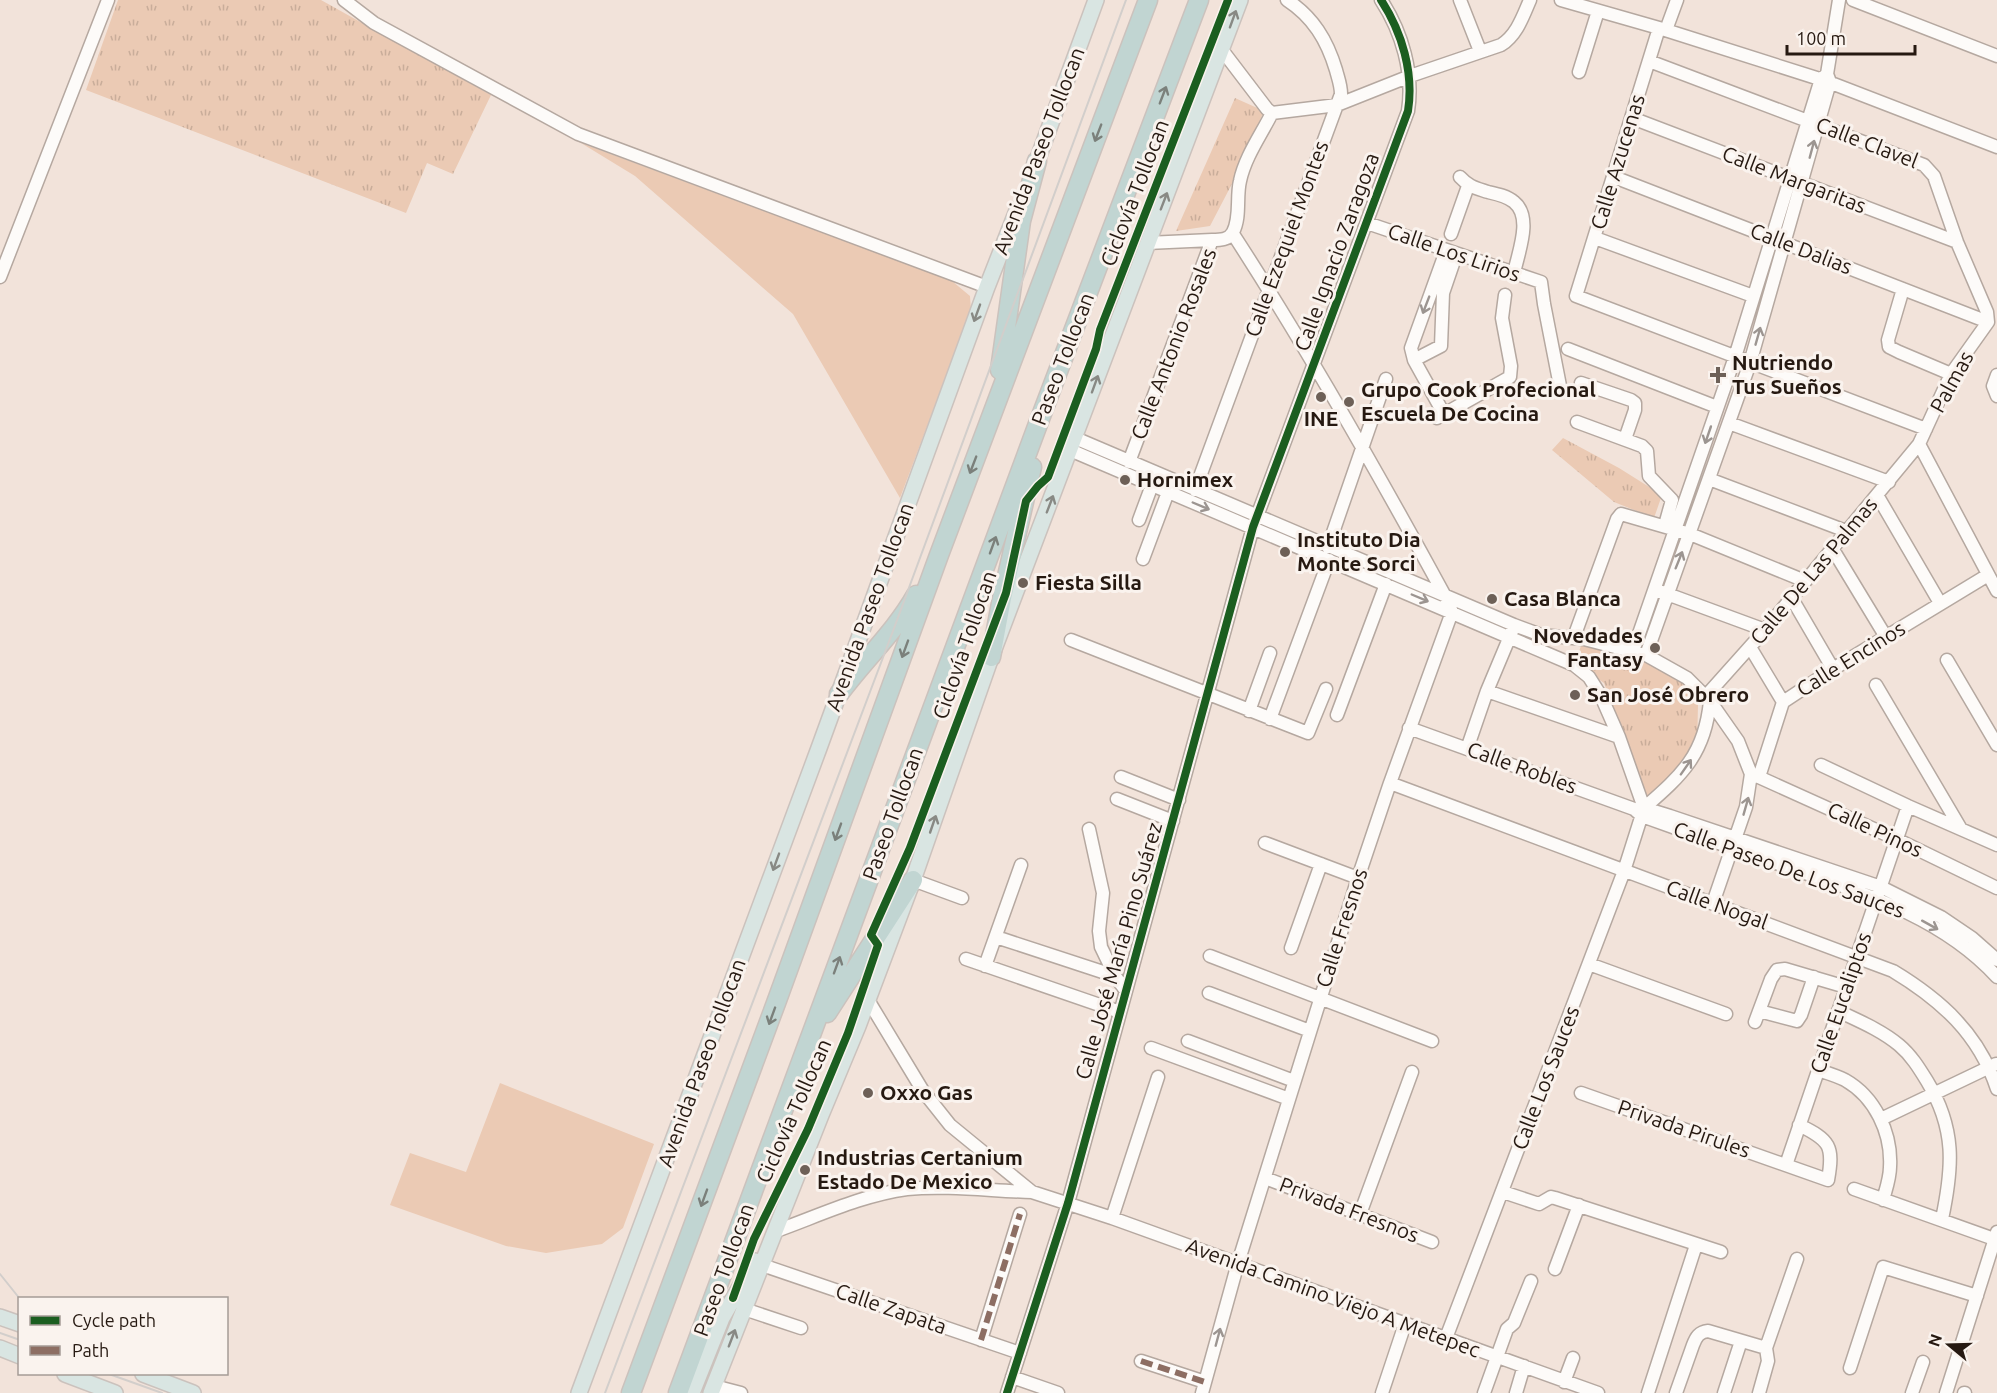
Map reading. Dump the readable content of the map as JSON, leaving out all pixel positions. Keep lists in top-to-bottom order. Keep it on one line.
{"streets":{"highway":["Paseo Tollocan"],"main road":["Avenida Paseo Tollocan"],"street":["Calle Clavel","Calle Azucenas","Calle Margaritas","Calle Ezequiel Montes","Calle Dalias","Calle Ignacio Zaragoza","Calle Los Lirios","Calle Antonio Rosales","Palmas","Calle De Las Palmas","Calle Encinos","Calle Robles","Calle Pinos","Calle Paseo De Los Sauces","Calle Nogal","Calle Fresnos","Calle José María Pino Suárez","Calle Eucaliptos","Calle Los Sauces","Privada Pirules","Privada Fresnos","Avenida Camino Viejo A Metepec","Calle Zapata"],"cycle path":["Ciclovía Tollocan"]},"crossings":[["Calle Clavel","Calle Azucenas"],["Calle Clavel","Calle Margaritas"],["Calle Clavel","Calle Dalias"],["Calle Clavel","Palmas"],["Calle Azucenas","Calle Margaritas"],["Calle Azucenas","Calle Dalias"],["Calle Dalias","Palmas"],["Calle Ignacio Zaragoza","Calle Los Lirios"],["Calle Ignacio Zaragoza","Calle José María Pino Suárez"],["Palmas","Calle De Las Palmas"],["Calle Encinos","Calle Pinos"],["Calle Encinos","Calle Paseo De Los Sauces"],["Calle Encinos","Calle Nogal"],["Calle Robles","Calle Paseo De Los Sauces"],["Calle Robles","Calle Fresnos"],["Calle Robles","Calle Los Sauces"],["Calle Pinos","Calle Eucaliptos"],["Calle Paseo De Los Sauces","Calle Eucaliptos"],["Calle Paseo De Los Sauces","Calle Los Sauces"],["Calle Nogal","Calle Fresnos"],["Calle Nogal","Calle Eucaliptos"],["Calle Nogal","Calle Los Sauces"],["Calle Fresnos","Privada Fresnos"],["Calle Fresnos","Avenida Camino Viejo A Metepec"],["Calle José María Pino Suárez","Avenida Camino Viejo A Metepec"],["Calle José María Pino Suárez","Calle Zapata"],["Calle Eucaliptos","Privada Pirules"],["Calle Los Sauces","Avenida Camino Viejo A Metepec"]],"places":{"health":["Nutriendo Tus Sueños"],"other":["INE","Grupo Cook Profecional Escuela De Cocina","Hornimex","Instituto Dia Monte Sorci","Fiesta Silla","Casa Blanca","Novedades Fantasy","San José Obrero","Oxxo Gas","Industrias Certanium Estado De Mexico"]},"legend":["Cycle path","Path"],"scale_bar":"100 m","north":"left"}
